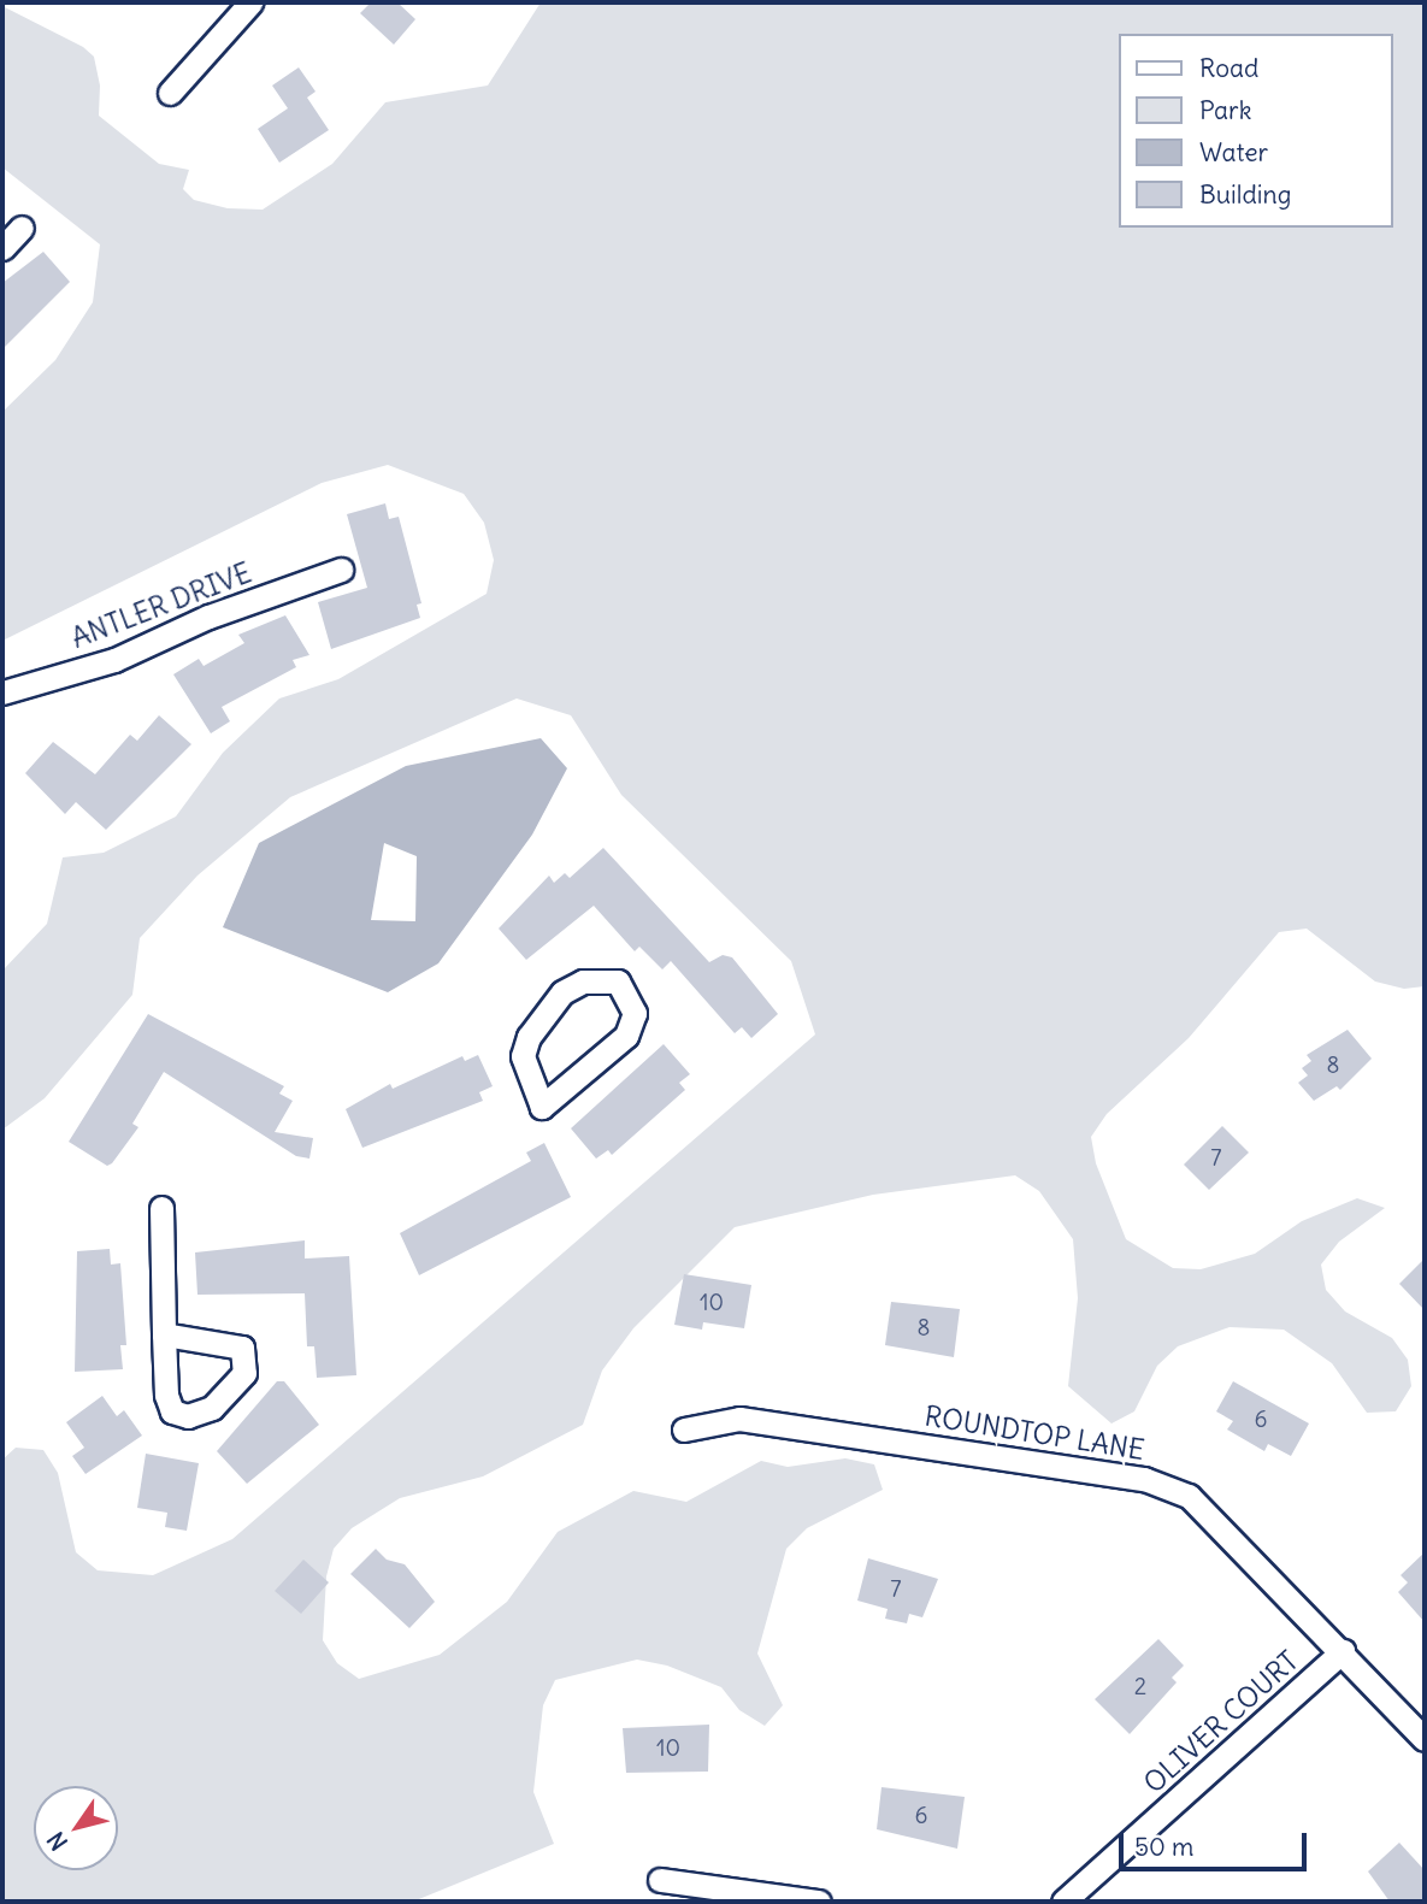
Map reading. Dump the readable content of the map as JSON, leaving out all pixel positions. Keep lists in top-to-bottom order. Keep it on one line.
{"streets":{"street":["ANTLER DRIVE","ROUNDTOP LANE","OLIVER COURT"]},"crossings":[["ROUNDTOP LANE","OLIVER COURT"]],"house_numbers":["8","7","10","8","6","7","2","10","6"],"legend":["Road","Park","Water","Building"],"scale_bar":"50 m","north":"bottom left"}
